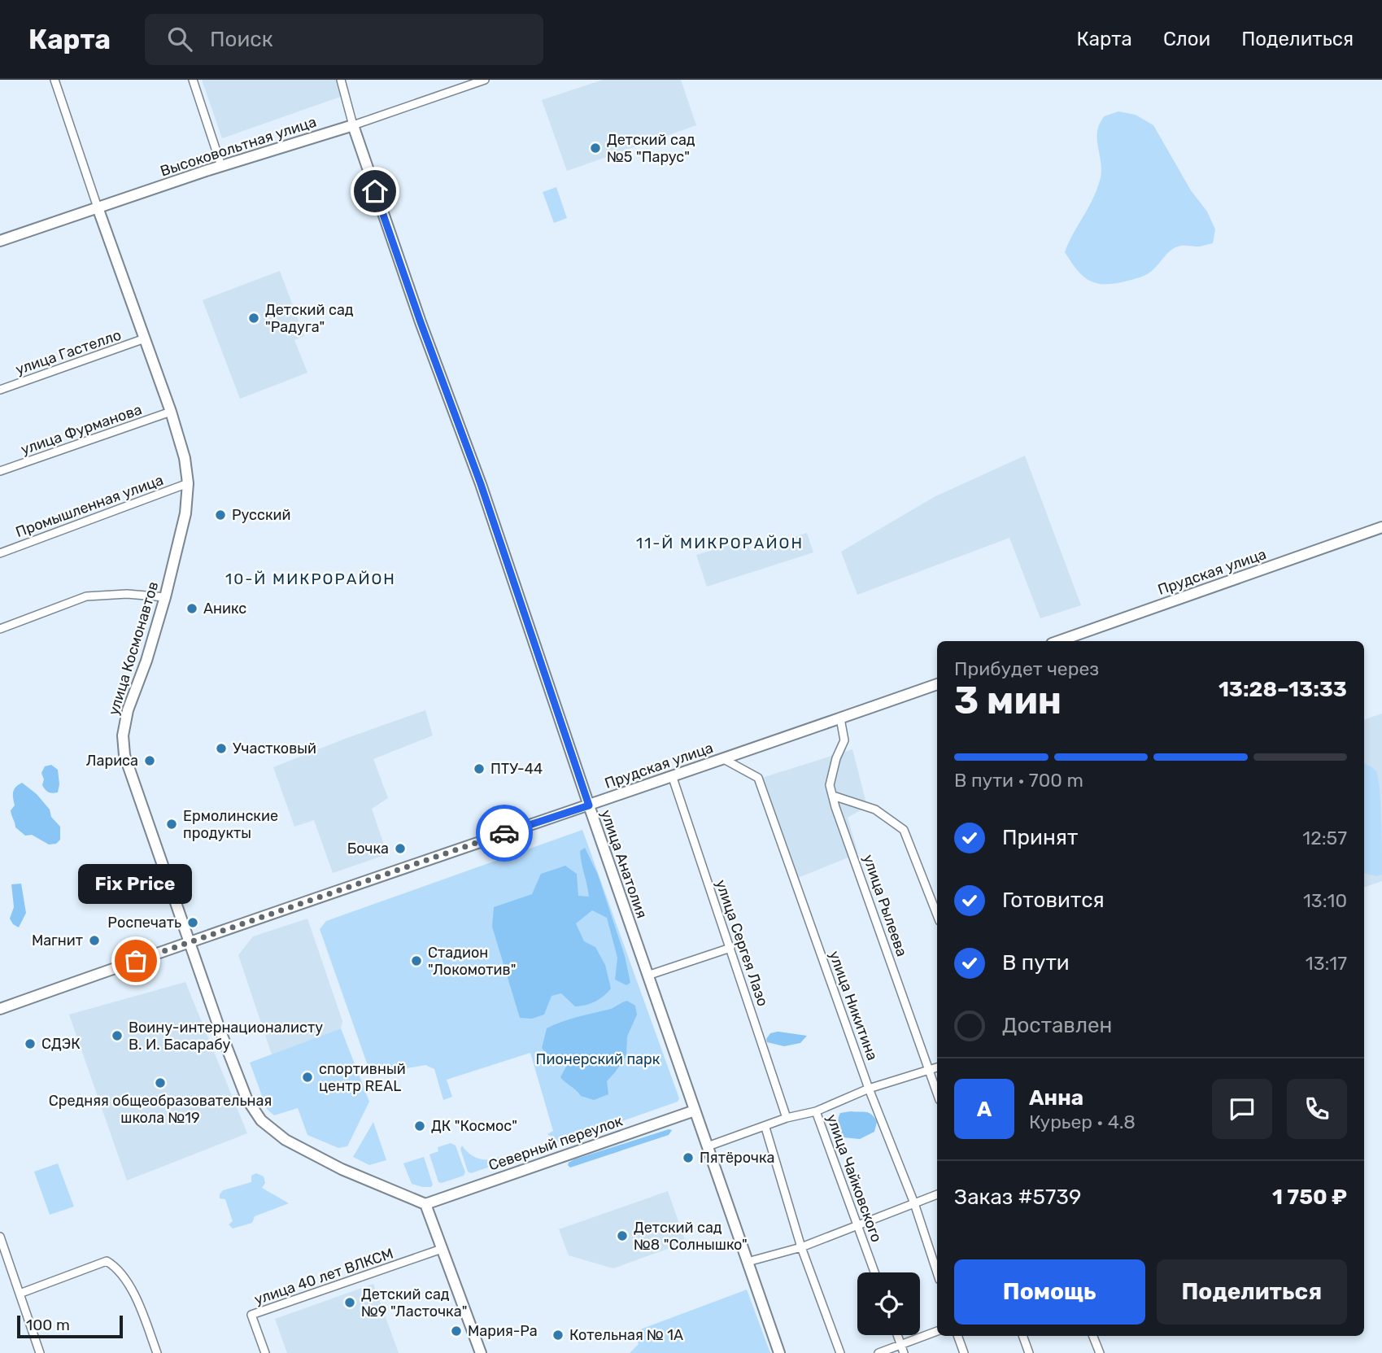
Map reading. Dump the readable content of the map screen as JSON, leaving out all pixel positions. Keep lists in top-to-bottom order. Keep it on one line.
{"streets":{"street":["Высоковольтная улица","улица Гастелло","улица Фурманова","Промышленная улица","Прудская улица","улица Космонавтов","улица Анатолия","улица Рылеева","улица Сергея Лазо","улица Никитина","Северный переулок","улица Чайковского","улица 40 лет ВЛКСМ"]},"crossings":[["Высоковольтная улица","улица Космонавтов"],["Высоковольтная улица","улица Анатолия"],["улица Гастелло","улица Космонавтов"],["улица Фурманова","улица Космонавтов"],["Промышленная улица","улица Космонавтов"],["Прудская улица","улица Космонавтов"],["Прудская улица","улица Анатолия"],["Прудская улица","улица Рылеева"],["Прудская улица","улица Сергея Лазо"],["Прудская улица","улица Никитина"],["улица Космонавтов","Северный переулок"],["улица Анатолия","Северный переулок"],["улица Анатолия","улица Чайковского"],["улица Сергея Лазо","улица Чайковского"]],"districts":["11-Й МИКРОРАЙОН","10-Й МИКРОРАЙОН"],"parks":["Пионерский парк"],"places":["Детский сад №5 \"Парус\"","Детский сад \"Радуга\"","Русский","Аникс","Участковый","Лариса","ПТУ-44","Ермолинские продукты","Бочка","Роспечать","Магнит","Fix Price","Стадион \"Локомотив\"","Воину-интернационалисту В. И. Басарабу","СДЭК","спортивный центр REAL","Средняя общеобразовательная школа №19","ДК \"Космос\"","Пятёрочка","Детский сад №8 \"Солнышко\"","Детский сад №9 \"Ласточка\"","Мария-Ра","Котельная № 1А"],"scale_bar":"100 m","page":{"header":"Карта","search":"Поиск","nav":["Карта","Слои","Поделиться"],"heading":["3 мин","Прибудет через","13:28–13:33"],"panel":["Анна","Курьер · 4.8","Заказ #5739","1 750 ₽"],"bar":"В пути · 700 m","list":[["Принят","12:57"],["Готовится","13:10"],["В пути","13:17"],"Доставлен"],"bubble":"Fix Price","round":"А","buttons":["Помощь","Поделиться"],"scale":"100 m"}}
